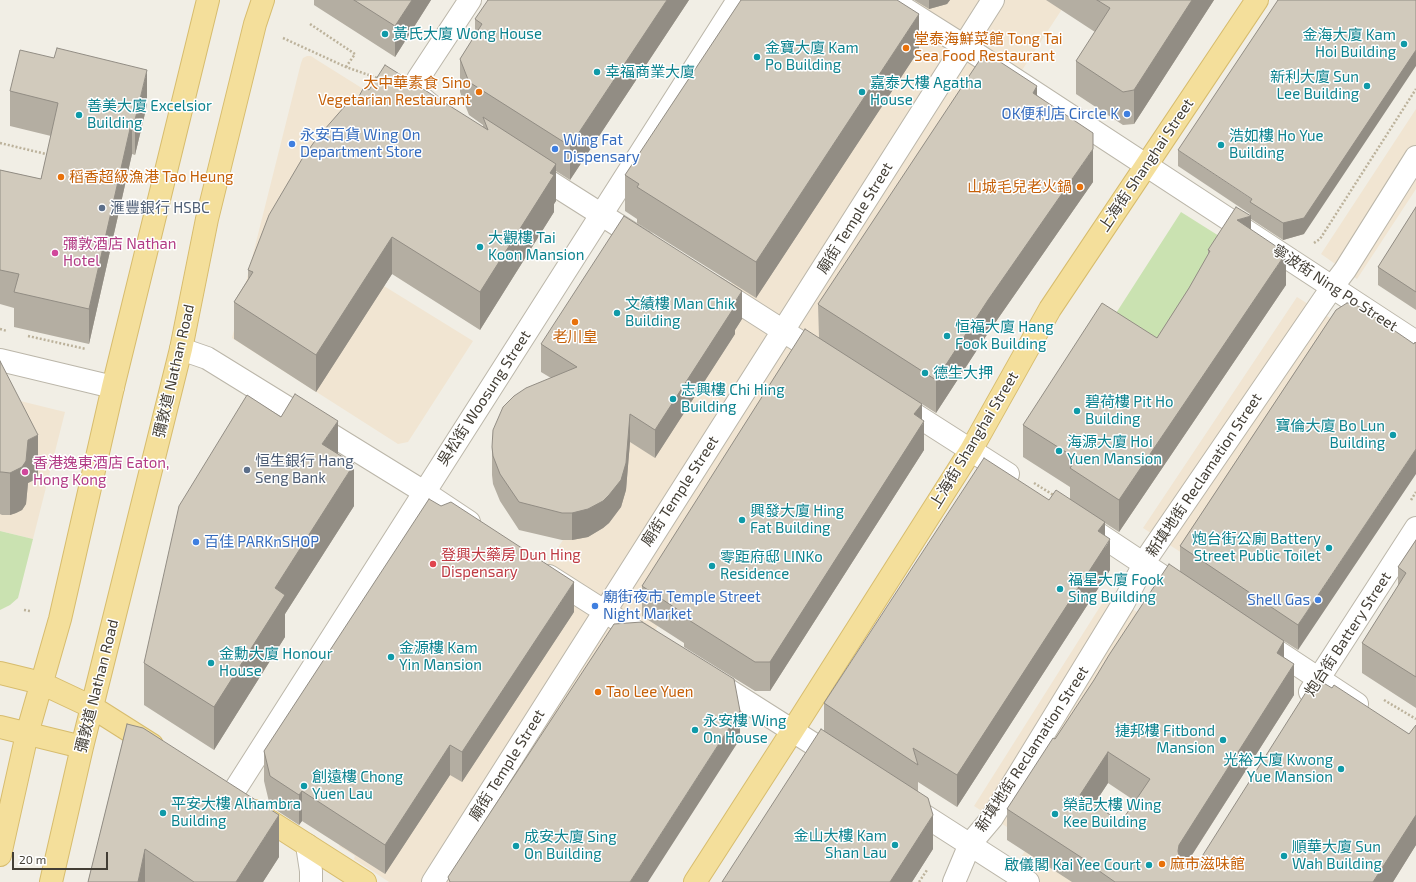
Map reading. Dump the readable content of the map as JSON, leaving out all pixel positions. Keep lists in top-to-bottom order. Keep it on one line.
{"streets":{"main road":["上海街 Shanghai Street","彌敦道 Nathan Road"],"street":["廟街 Temple Street","寧波街 Ning Po Street","吳松街 Woosung Street","新填地街 Reclamation Street","炮台街 Battery Street"]},"crossings":[["上海街 Shanghai Street","寧波街 Ning Po Street"],["廟街 Temple Street","寧波街 Ning Po Street"],["寧波街 Ning Po Street","新填地街 Reclamation Street"]],"places":["黃氏大廈 Wong House","金海大廈 Kam Hoi Building","堂泰海鮮菜館 Tong Tai Sea Food Restaurant","金寶大廈 Kam Po Building","幸福商業大廈","新利大廈 Sun Lee Building","大中華素食 Sino Vegetarian Restaurant","嘉泰大樓 Agatha House","OK便利店 Circle K","善美大廈 Excelsior Building","永安百貨 Wing On Department Store","浩如樓 Ho Yue Building","Wing Fat Dispensary","稻香超級漁港 Tao Heung","山城毛兒老火鍋","滙豐銀行 HSBC","大觀樓 Tai Koon Mansion","彌敦酒店 Nathan Hotel","文績樓 Man Chik Building","老川皇","恒福大廈 Hang Fook Building","德生大押","志興樓 Chi Hing Building","碧荷樓 Pit Ho Building","寶倫大廈 Bo Lun Building","海源大廈 Hoi Yuen Mansion","恒生銀行 Hang Seng Bank","香港逸東酒店 Eaton, Hong Kong","興發大廈 Hing Fat Building","百佳 PARKnSHOP","炮台街公廁 Battery Street Public Toilet","登興大藥房 Dun Hing Dispensary","零距府邸 LINKo Residence","福星大廈 Fook Sing Building","Shell Gas","廟街夜市 Temple Street Night Market","金源樓 Kam Yin Mansion","金勳大廈 Honour House","Tao Lee Yuen","永安樓 Wing On House","捷邦樓 Fitbond Mansion","光裕大廈 Kwong Yue Mansion","創遠樓 Chong Yuen Lau","平安大樓 Alhambra Building","榮記大樓 Wing Kee Building","金山大樓 Kam Shan Lau","成安大廈 Sing On Building","順華大廈 Sun Wah Building","麻市滋味館","啟儀閣 Kai Yee Court"],"scale_bar":"20 m"}
